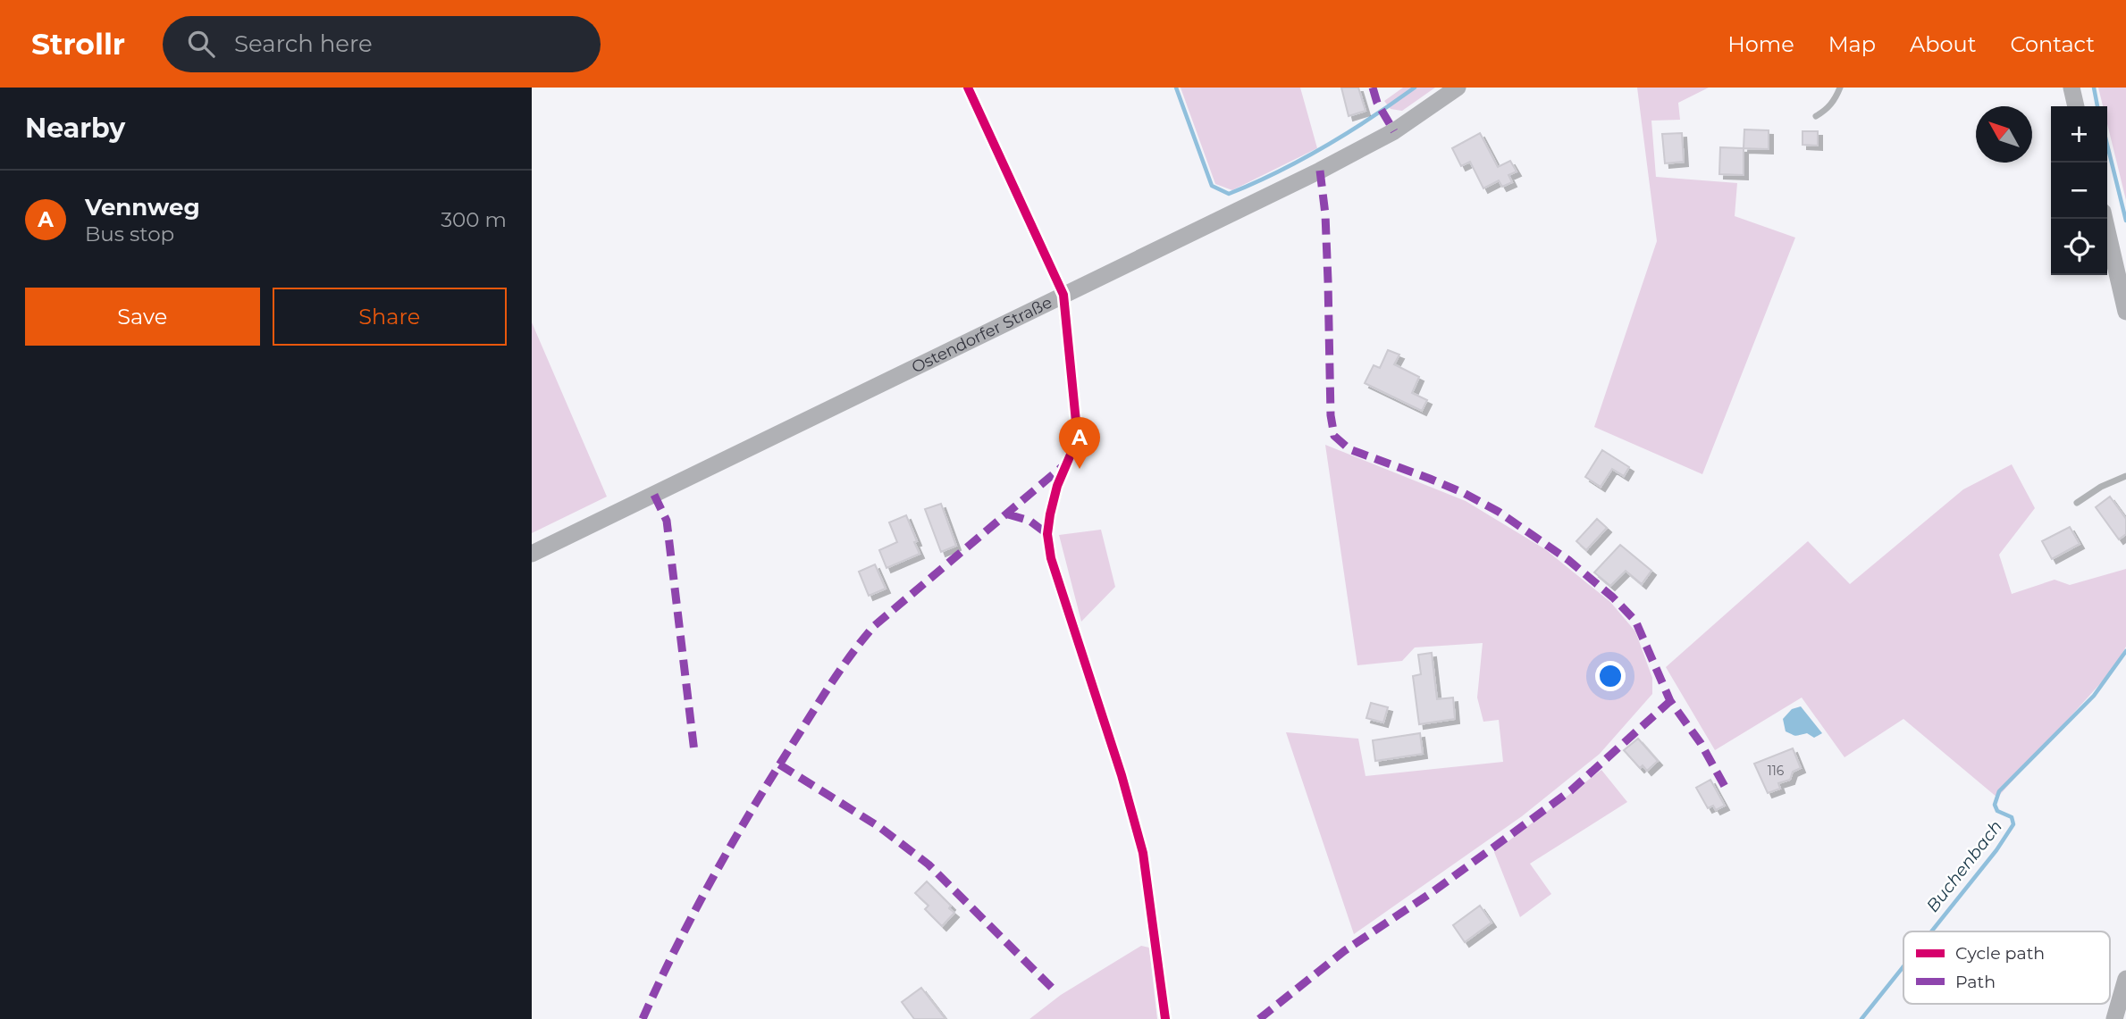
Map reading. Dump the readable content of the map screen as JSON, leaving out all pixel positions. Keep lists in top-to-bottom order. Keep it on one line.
{"streets":{"main road":["Ostendorfer Straße"]},"water":["Buchenbach"],"house_numbers":["116"],"legend":["Cycle path","Path"],"north":"top left","page":{"header":"Strollr","search":"Search here","nav":["Home","Map","About","Contact"],"heading":"Nearby","map_buttons":["+","−"],"list":[{"mark":"A","name":"Vennweg","note":"Bus stop","value":"300 m"}],"buttons":["Save","Share"],"pins":"A"}}
